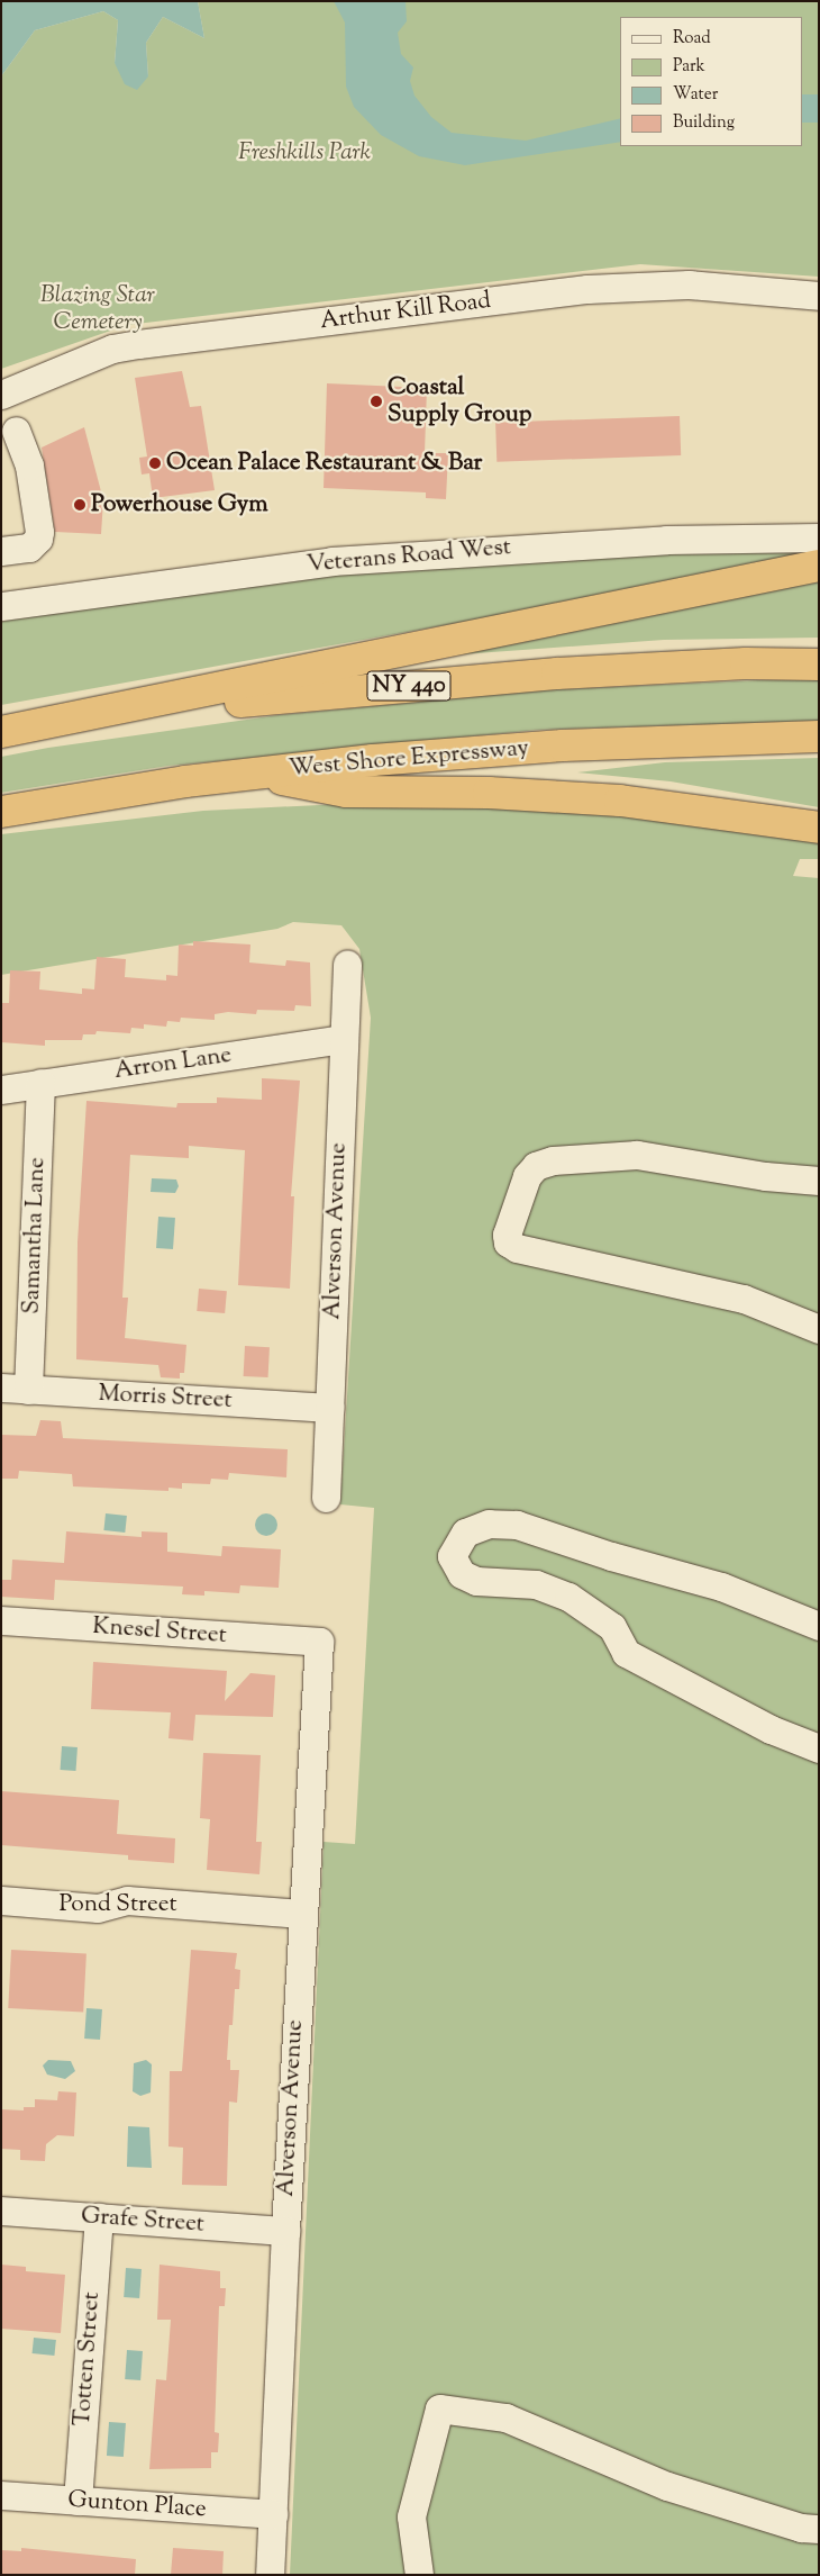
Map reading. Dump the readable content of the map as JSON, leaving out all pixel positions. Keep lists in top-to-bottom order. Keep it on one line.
{"streets":{"highway":["NY 440","West Shore Expressway"],"street":["Arthur Kill Road","Veterans Road West","Arron Lane","Alverson Avenue","Samantha Lane","Morris Street","Knesel Street","Pond Street","Grafe Street","Totten Street","Gunton Place"]},"crossings":[["Arron Lane","Alverson Avenue"],["Arron Lane","Samantha Lane"],["Alverson Avenue","Morris Street"],["Alverson Avenue","Knesel Street"],["Alverson Avenue","Pond Street"],["Alverson Avenue","Grafe Street"],["Alverson Avenue","Gunton Place"],["Samantha Lane","Morris Street"],["Grafe Street","Totten Street"],["Totten Street","Gunton Place"]],"parks":["Freshkills Park","Blazing Star Cemetery"],"places":["Coastal Supply Group","Ocean Palace Restaurant & Bar","Powerhouse Gym"],"legend":["Road","Park","Water","Building"]}
